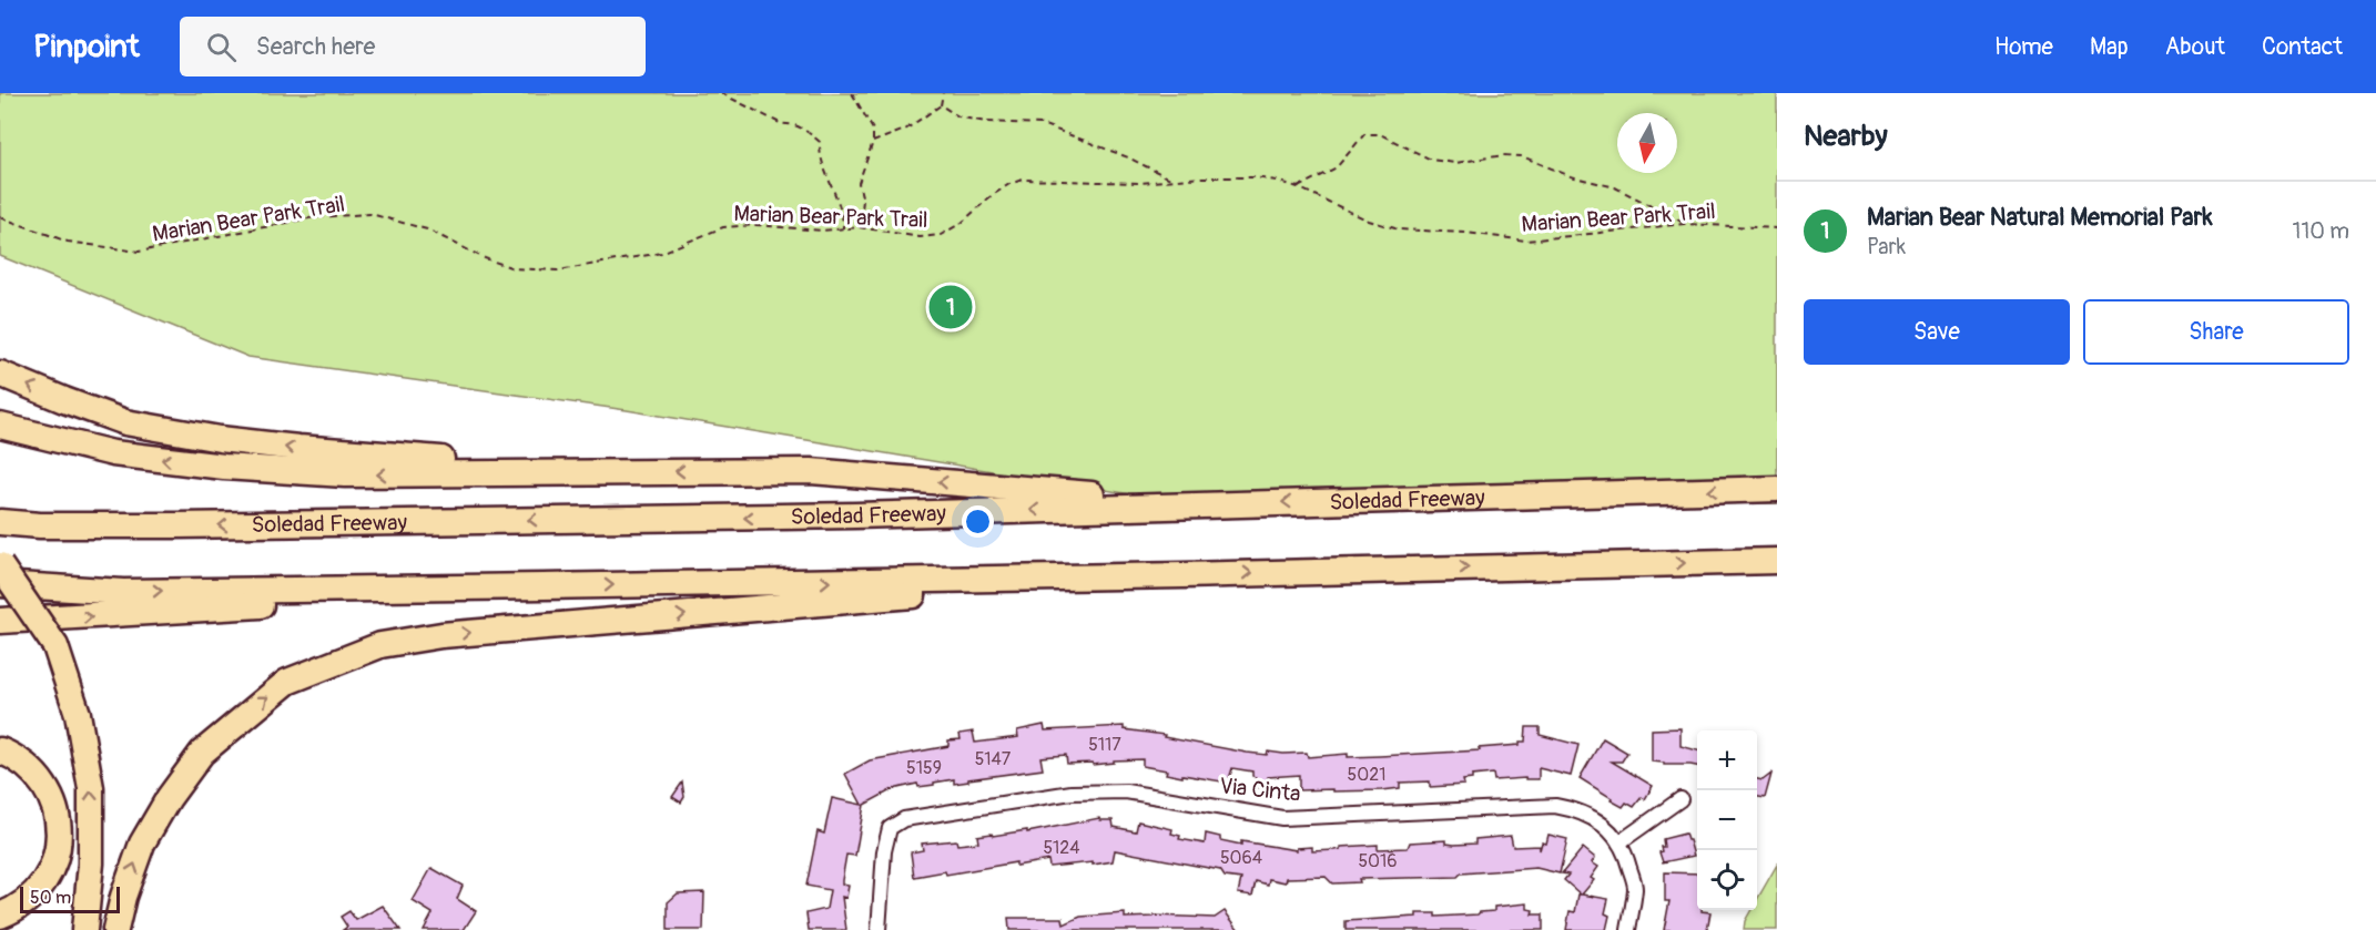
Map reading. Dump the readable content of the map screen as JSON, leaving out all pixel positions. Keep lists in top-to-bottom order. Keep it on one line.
{"streets":{"highway":["Soledad Freeway"],"street":["Via Cinta"],"path":["Marian Bear Park Trail"]},"house_numbers":["5117","5147","5159","5021","5124","5064","5016"],"scale_bar":"50 m","north":"bottom","page":{"header":"Pinpoint","search":"Search here","nav":["Home","Map","About","Contact"],"heading":"Nearby","list":[{"mark":"1","name":"Marian Bear Natural Memorial Park","note":"Park","value":"110 m"}],"buttons":["Save","Share"],"pins":"1","map_buttons":["+","−"],"scale":"50 m"}}
